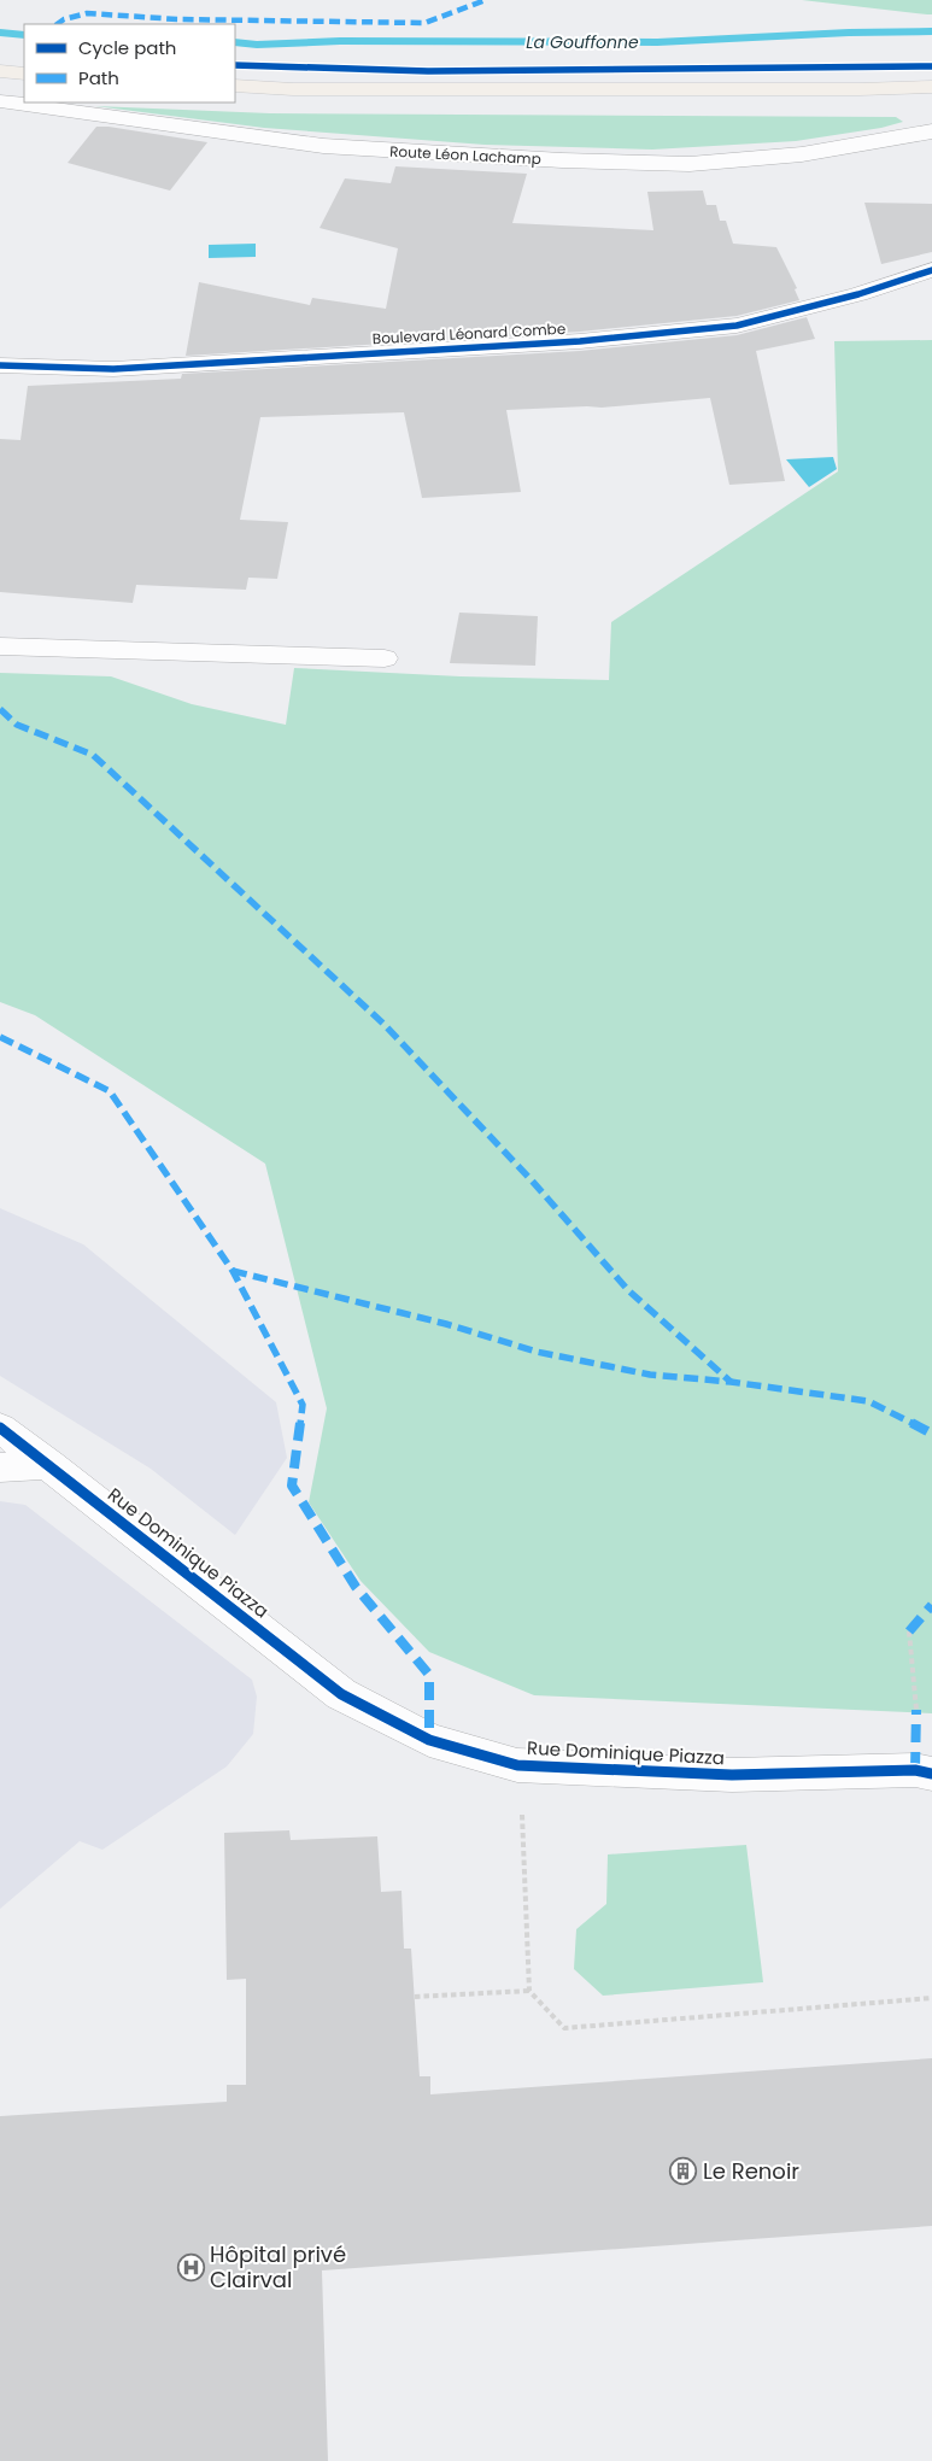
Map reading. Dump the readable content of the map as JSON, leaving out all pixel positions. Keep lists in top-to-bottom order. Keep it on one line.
{"streets":{"street":["Route Léon Lachamp","Boulevard Léonard Combe","Rue Dominique Piazza"]},"water":["La Gouffonne"],"places":{"building":["Le Renoir"],"hospital":["Hôpital privé Clairval"]},"legend":["Cycle path","Path"]}
